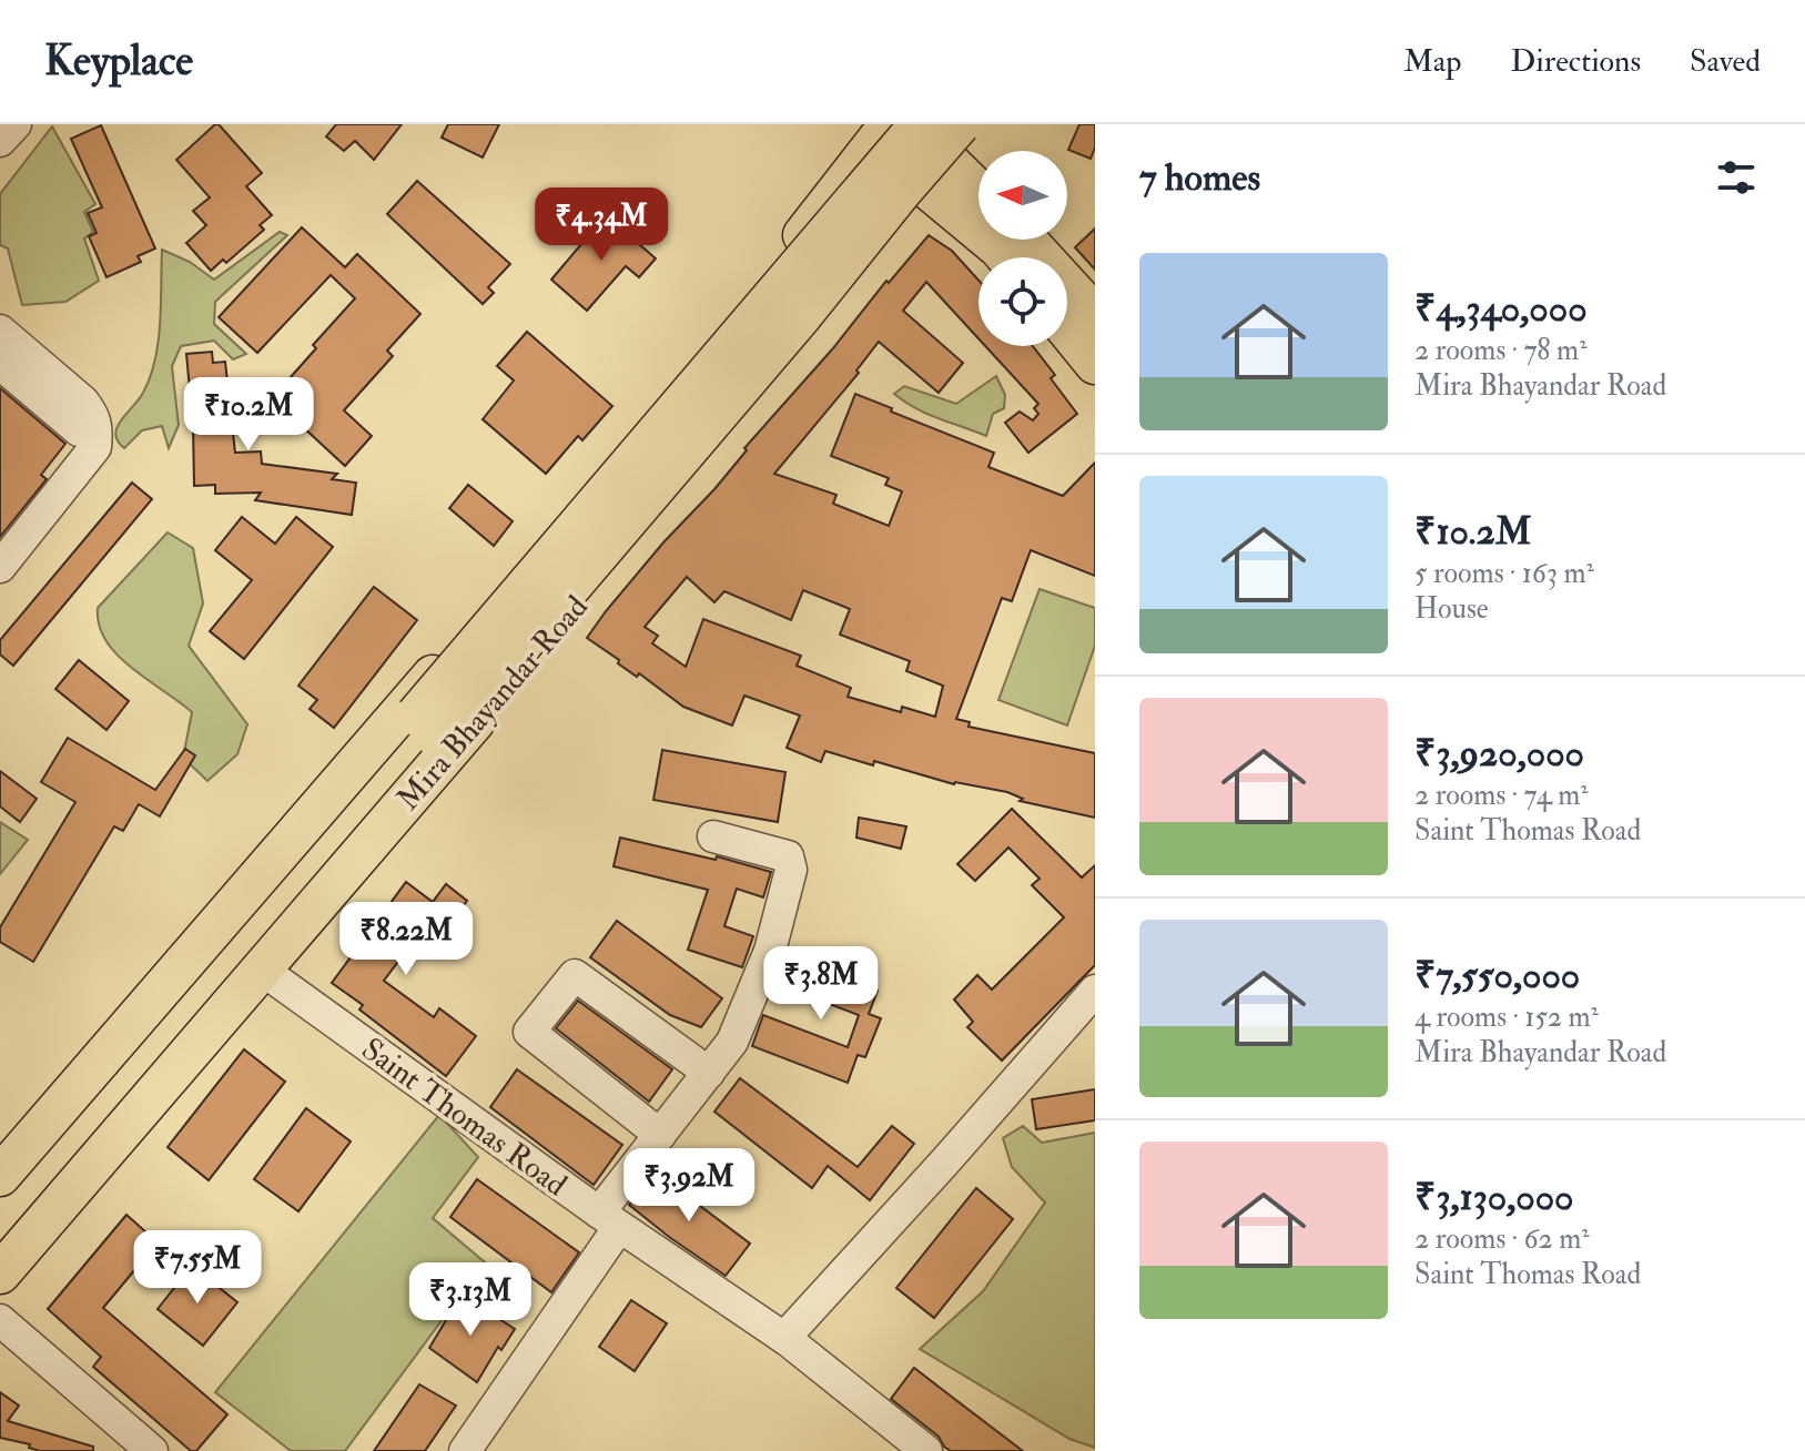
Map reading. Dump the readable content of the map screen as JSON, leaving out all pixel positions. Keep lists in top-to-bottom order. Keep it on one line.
{"streets":{"main road":["Mira Bhayandar Road"],"street":["Saint Thomas Road"]},"crossings":[["Mira Bhayandar Road","Saint Thomas Road"]],"north":"left","page":{"header":"Keyplace","nav":["Map","Directions","Saved"],"heading":"7 homes","price":["₹4.34M","₹10.2M","₹8.22M","₹3.8M","₹3.92M","₹7.55M","₹3.13M"],"list":[{"name":"₹4,340,000","note":"2 rooms · 78 m² · Mira Bhayandar Road"},{"name":"₹10.2M","note":"5 rooms · 163 m² · House"},{"name":"₹3,920,000","note":"2 rooms · 74 m² · Saint Thomas Road"},{"name":"₹7,550,000","note":"4 rooms · 152 m² · Mira Bhayandar Road"},{"name":"₹3,130,000","note":"2 rooms · 62 m² · Saint Thomas Road"}]}}
